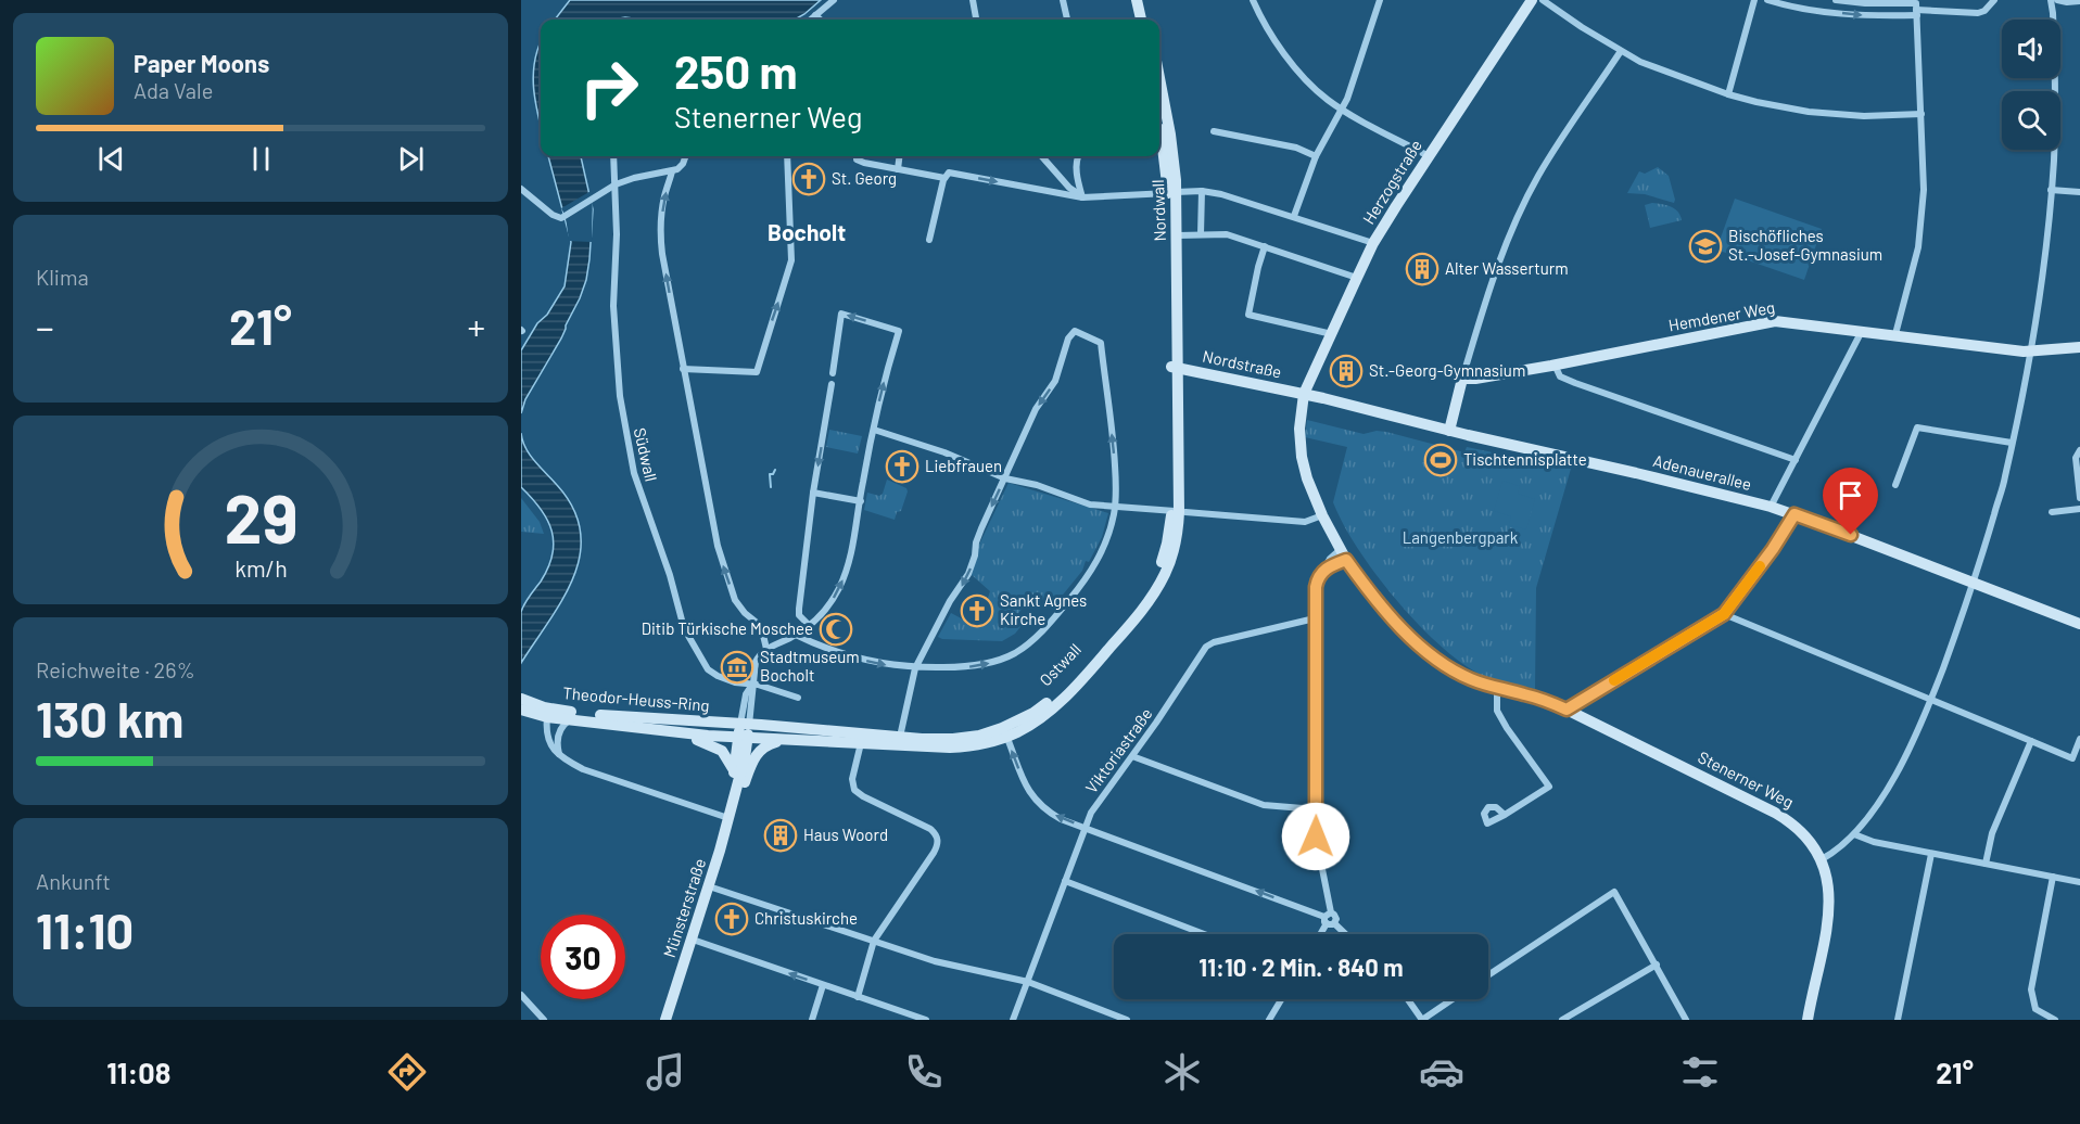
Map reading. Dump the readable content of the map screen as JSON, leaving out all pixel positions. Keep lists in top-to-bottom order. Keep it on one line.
{"streets":{"main road":["Herzogstraße","Nordwall","Hemdener Weg","Nordstraße","Adenauerallee","Ostwall","Theodor-Heuss-Ring","Stenerner Weg","Münsterstraße"],"street":["Südwall","Viktoriastraße"]},"crossings":[["Herzogstraße","Nordstraße"],["Herzogstraße","Adenauerallee"],["Herzogstraße","Stenerner Weg"],["Nordwall","Nordstraße"],["Nordwall","Ostwall"],["Nordstraße","Adenauerallee"],["Nordstraße","Ostwall"],["Nordstraße","Stenerner Weg"],["Adenauerallee","Stenerner Weg"],["Ostwall","Theodor-Heuss-Ring"],["Ostwall","Münsterstraße"],["Theodor-Heuss-Ring","Münsterstraße"]],"districts":["Bocholt"],"parks":["Langenbergpark"],"places":{"church":["St. Georg","Liebfrauen","Sankt Agnes Kirche","Christuskirche"],"school or university":["Bischöfliches St.-Josef-Gymnasium"],"building":["Alter Wasserturm","St.-Georg-Gymnasium","Haus Woord"],"sports":["Tischtennisplatte"],"mosque":["Ditib Türkische Moschee"],"museum":["Stadtmuseum Bocholt"]},"page":{"turn":["250 m","Stenerner Weg"],"song":["Paper Moons","Ada Vale"],"tile":["Klima",["Reichweite · 26%","130 km"],["Ankunft","11:10"]],"heat":["−","21°","+"],"limit":"30","trip":"11:10 · 2 Min. · 840 m","tabs":["11:08","21°"],"gauge":["29","km/h"]}}
